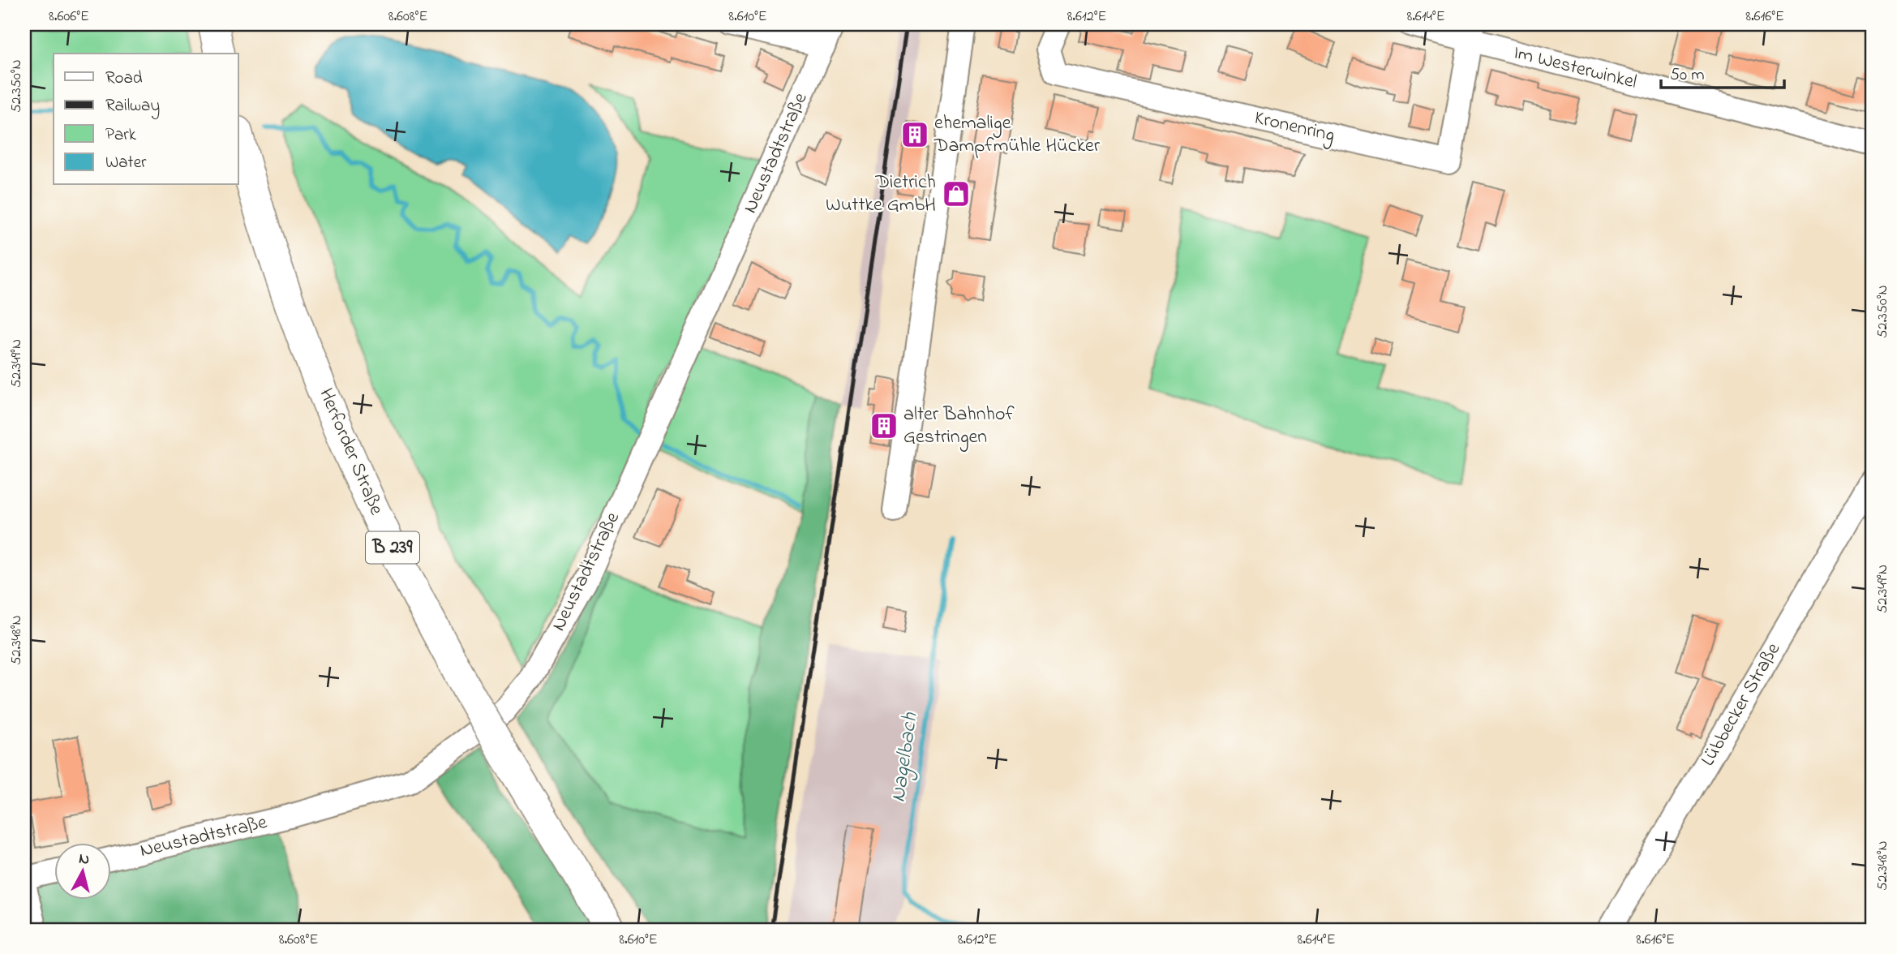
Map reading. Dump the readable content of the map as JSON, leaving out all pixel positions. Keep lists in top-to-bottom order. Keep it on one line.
{"streets":{"main road":["Herforder Straße","B 239"],"street":["Im Westerwinkel","Kronenring","Neustadtstraße","Lübbecker Straße"]},"crossings":[["Im Westerwinkel","Kronenring"]],"water":["Nagelbach"],"places":{"building":["ehemalige Dampfmühle Hücker","alter Bahnhof Gestringen"],"shop":["Dietrich Wuttke GmbH"]},"legend":["Road","Railway","Park","Water"],"scale_bar":"50 m","north":"top","coordinates":["8.606°E","8.608°E","8.610°E","8.612°E","8.614°E","8.616°E","52.350°N","52.349°N","52.348°N"]}
